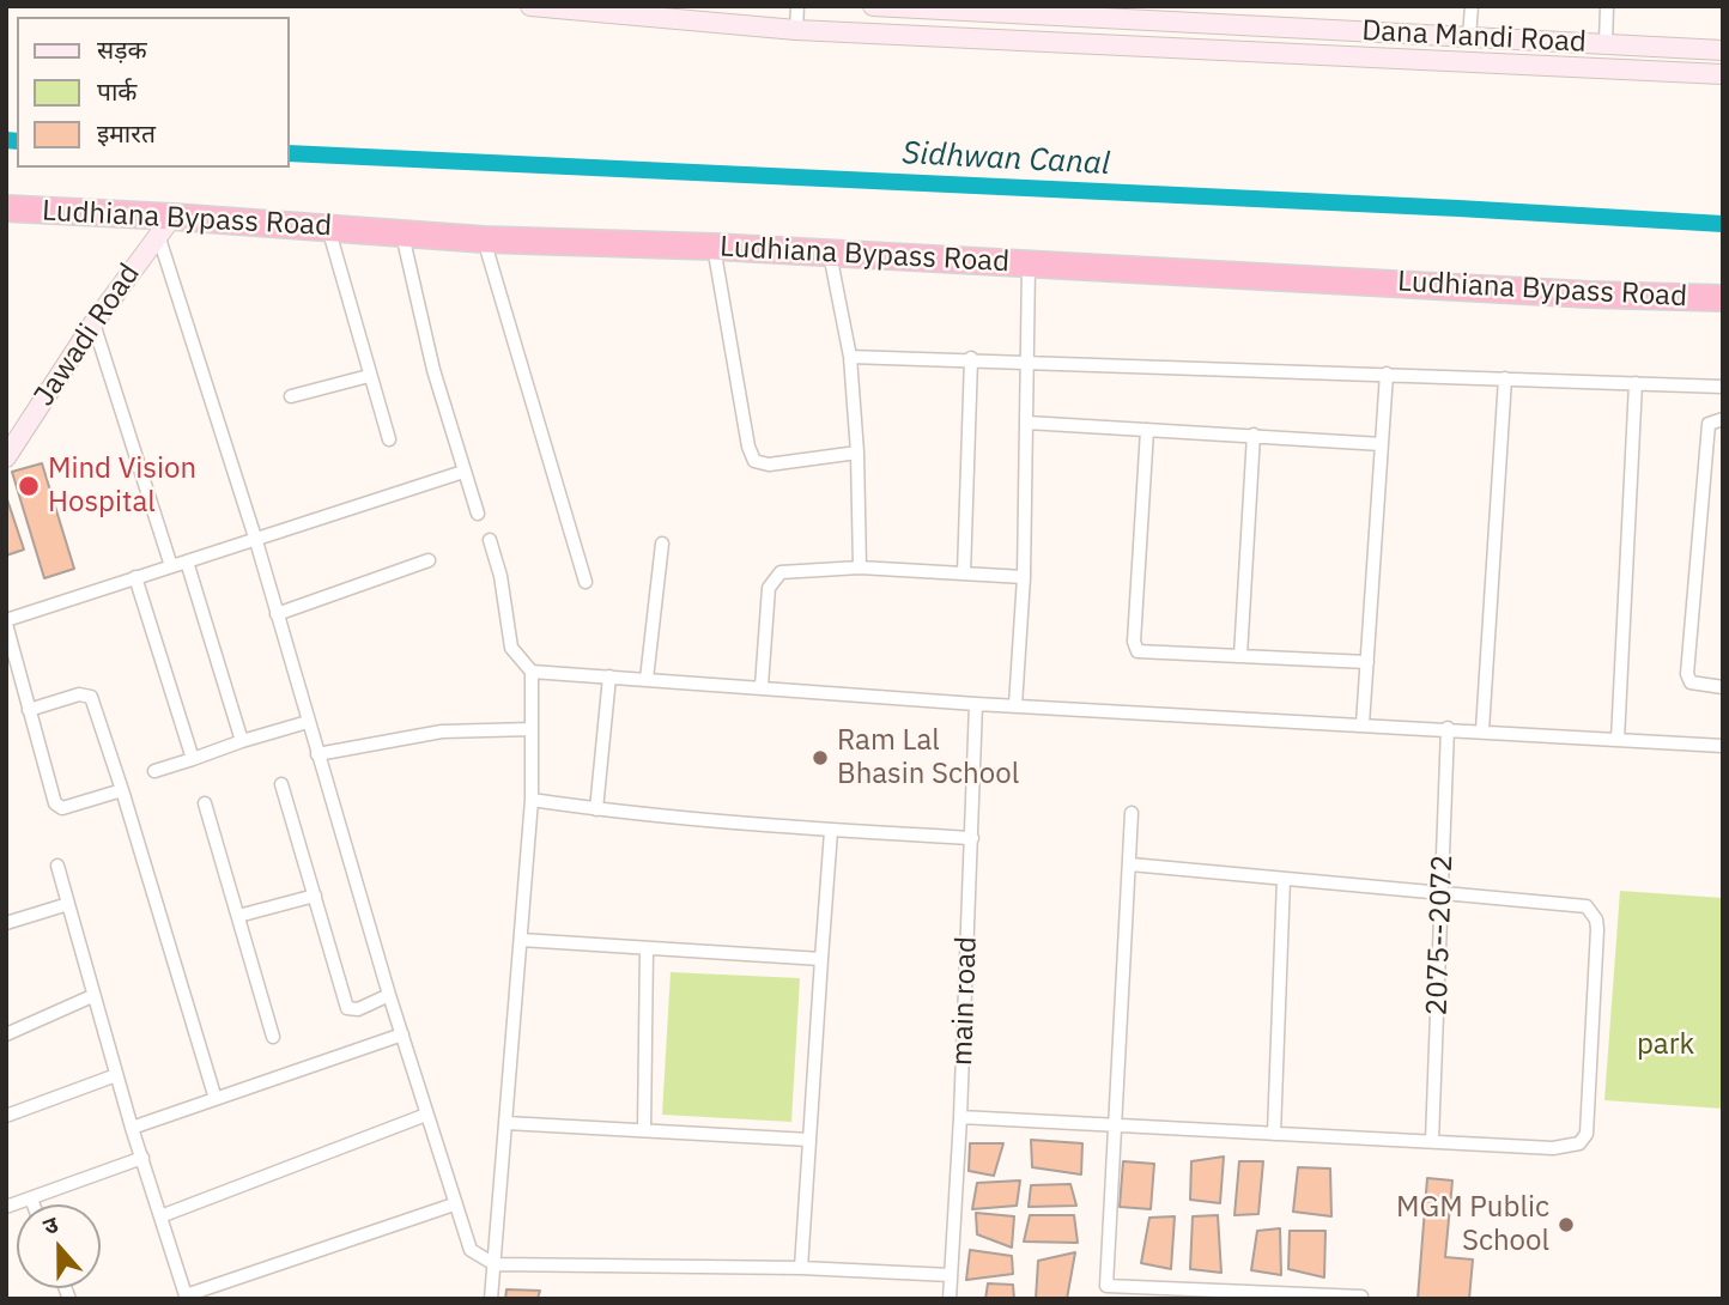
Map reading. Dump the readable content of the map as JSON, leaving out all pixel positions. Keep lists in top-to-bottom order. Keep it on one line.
{"streets":{"highway":["Ludhiana Bypass Road"],"street":["Dana Mandi Road","Jawadi Road","2075--2072","main road"]},"crossings":[["Ludhiana Bypass Road","Jawadi Road"]],"water":["Sidhwan Canal"],"parks":["park"],"places":["Mind Vision Hospital","Ram Lal Bhasin School","MGM Public School"],"legend":["सड़क","पार्क","इमारत"],"north":"top"}
